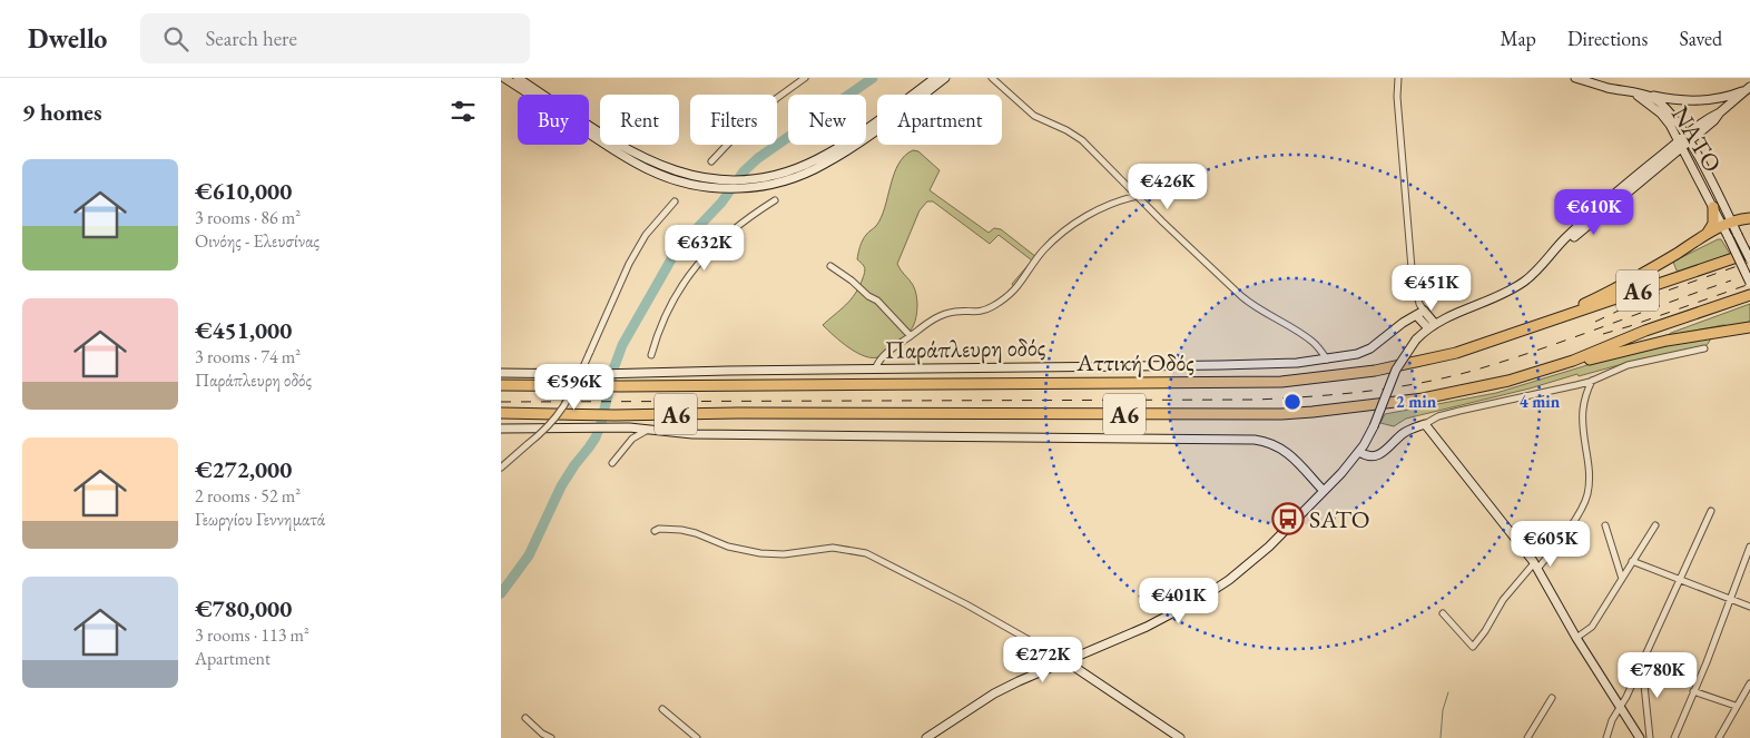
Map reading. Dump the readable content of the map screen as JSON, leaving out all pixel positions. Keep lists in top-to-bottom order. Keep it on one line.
{"streets":{"highway":["Α6","Αττική Οδός"],"main road":["ΝΑΤΟ","Παράπλευρη οδός"]},"places":{"bus stop":["SATO"]},"page":{"header":"Dwello","search":"Search here","nav":["Map","Directions","Saved"],"heading":"9 homes","chip":["Buy","Rent","Filters","New","Apartment"],"list":[{"name":"€610,000","note":"3 rooms · 86 m² · Οινόης - Ελευσίνας"},{"name":"€451,000","note":"3 rooms · 74 m² · Παράπλευρη οδός"},{"name":"€272,000","note":"2 rooms · 52 m² · Γεωργίου Γεννηματά"},{"name":"€780,000","note":"3 rooms · 113 m² · Apartment"}],"price":["€426K","€610K","€632K","€451K","€596K","€605K","€401K","€272K","€780K"]},"rings":["2 min","4 min"]}
